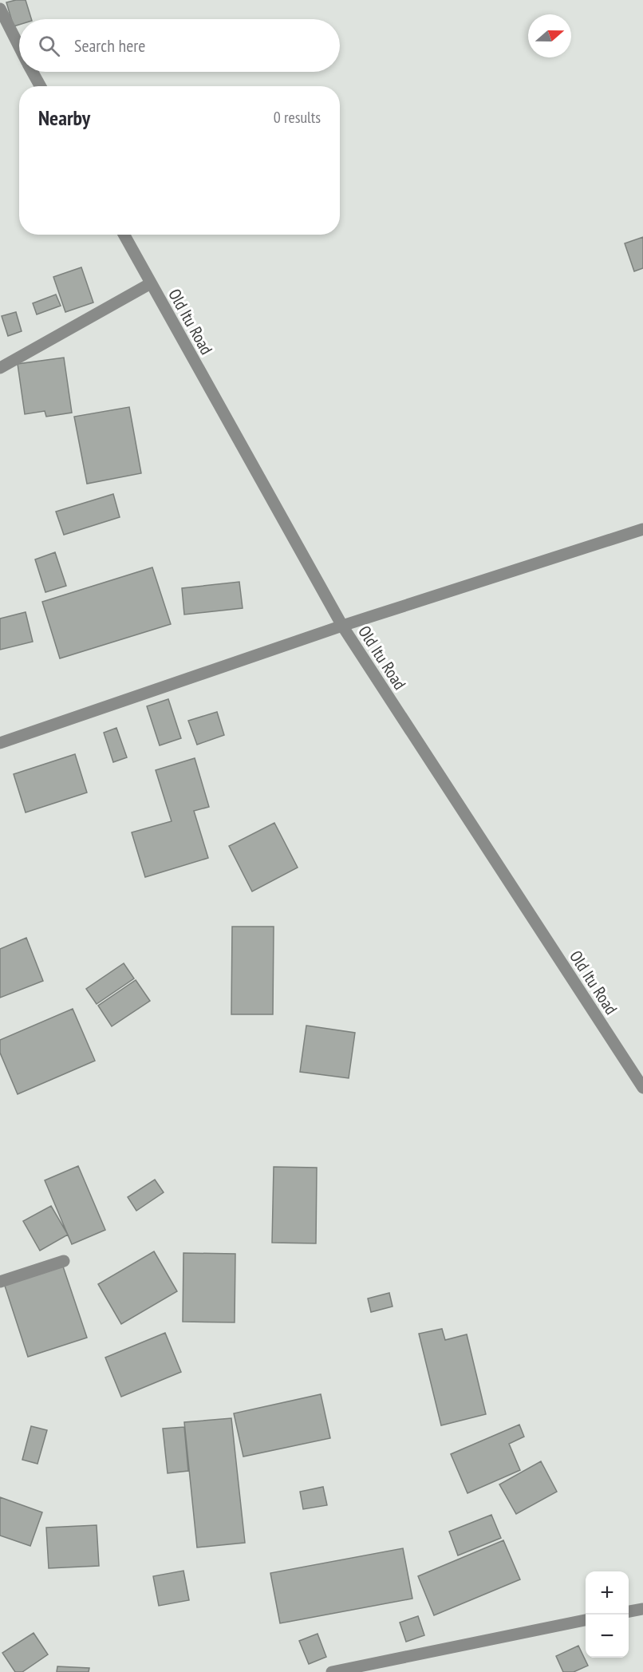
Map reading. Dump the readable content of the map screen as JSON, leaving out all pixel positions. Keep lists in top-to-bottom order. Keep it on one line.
{"streets":{"street":["Old Itu Road"]},"north":"right","page":{"search":"Search here","heading":["Nearby","0 results"],"map_buttons":["+","−"]}}
